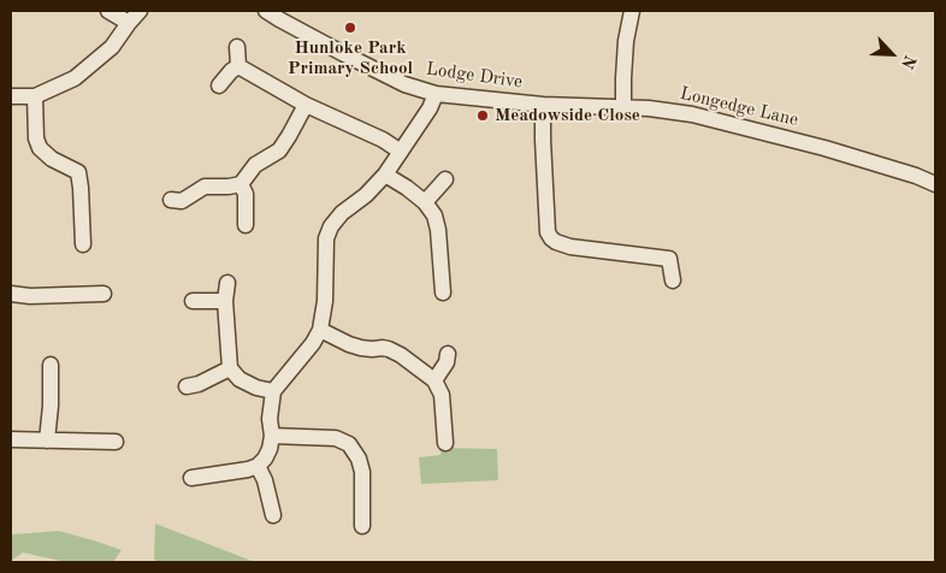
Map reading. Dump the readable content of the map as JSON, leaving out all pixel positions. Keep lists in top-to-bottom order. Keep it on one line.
{"streets":{"street":["Lodge Drive","Longedge Lane"]},"crossings":[["Lodge Drive","Longedge Lane"]],"places":["Hunloke Park Primary School","Meadowside Close"],"north":"bottom right"}
